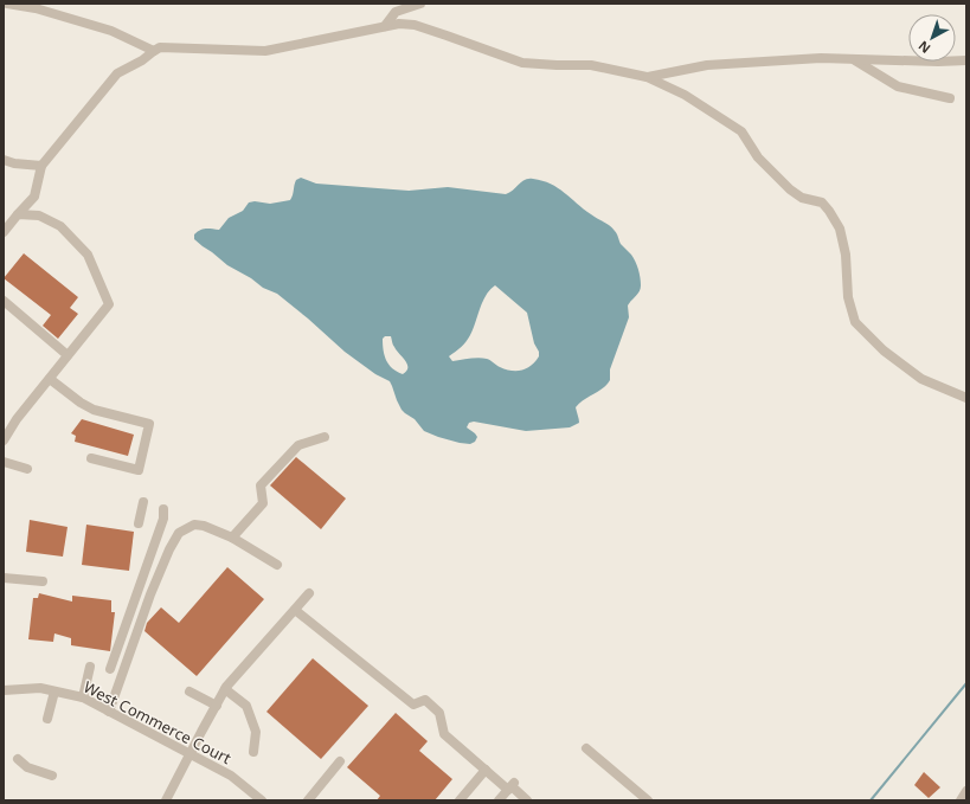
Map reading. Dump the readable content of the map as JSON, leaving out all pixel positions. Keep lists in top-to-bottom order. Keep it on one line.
{"streets":{"street":["West Commerce Court"]},"north":"bottom left"}
